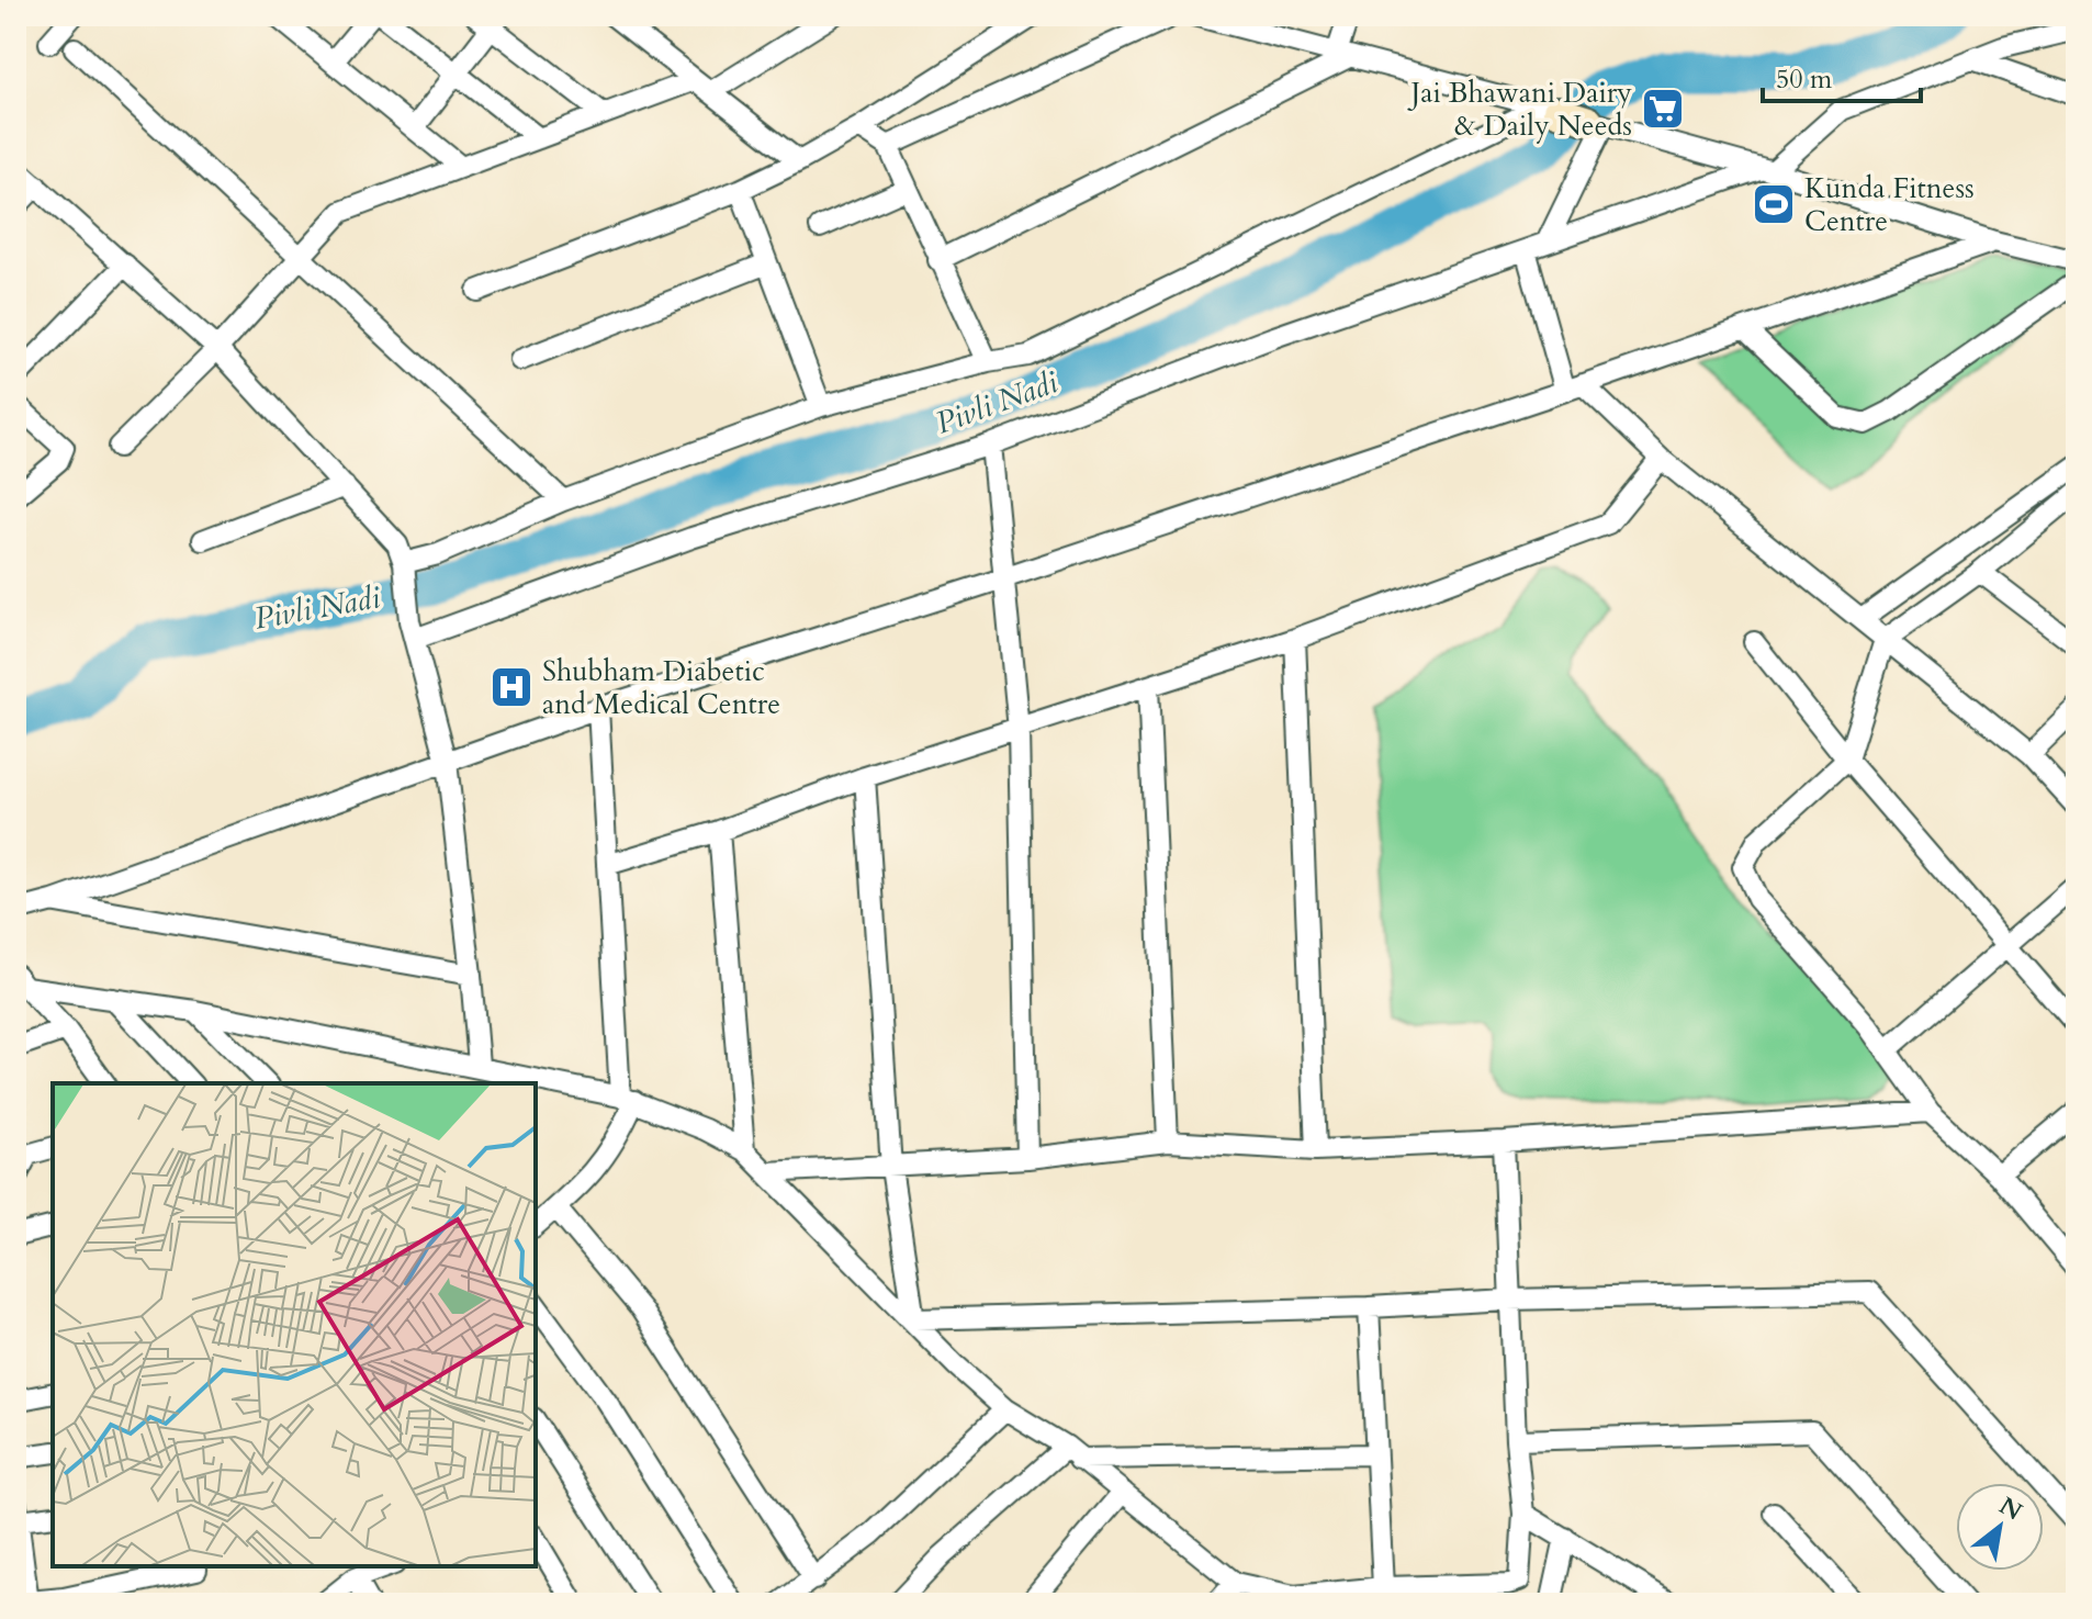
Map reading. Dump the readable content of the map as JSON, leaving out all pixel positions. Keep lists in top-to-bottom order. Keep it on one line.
{"water":["Pivli Nadi"],"places":{"supermarket":["Jai Bhawani Dairy & Daily Needs"],"sports":["Kunda Fitness Centre"],"hospital":["Shubham Diabetic and Medical Centre"]},"scale_bar":"50 m","north":"top right"}
